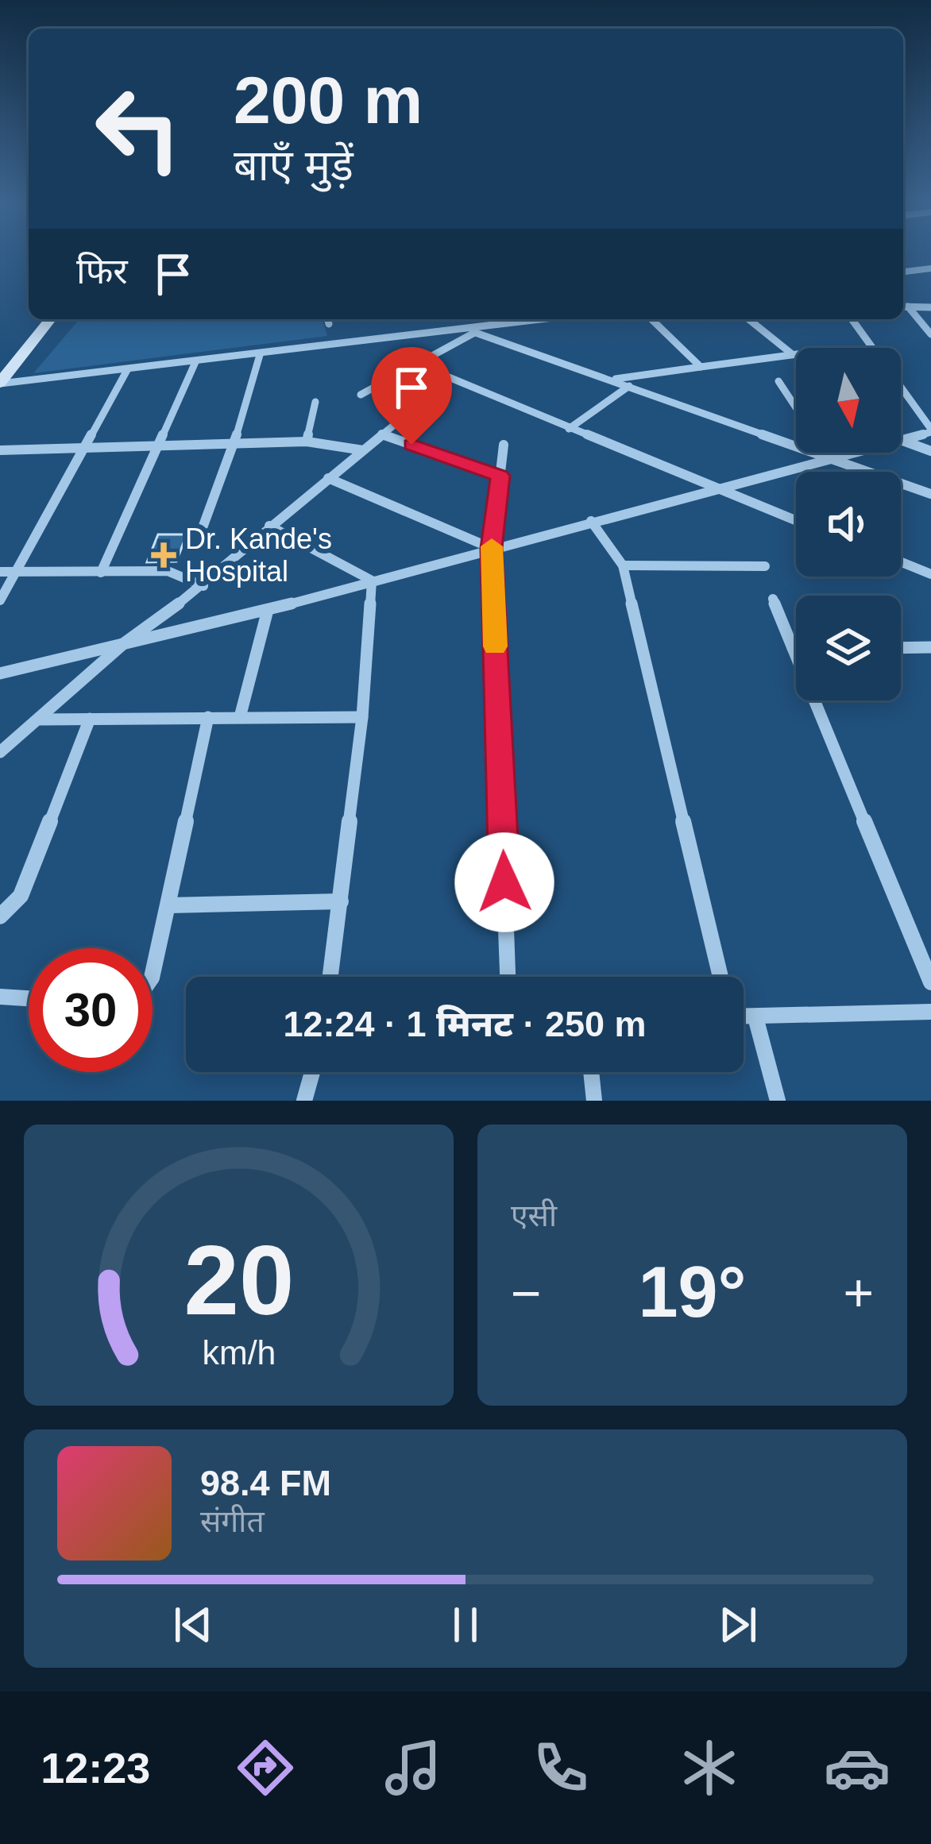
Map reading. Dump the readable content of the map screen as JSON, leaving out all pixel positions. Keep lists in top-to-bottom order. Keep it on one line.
{"places":{"health":["Dr. Kande's Hospital"]},"north":"bottom","page":{"turn":["200 m","बाएँ मुड़ें"],"then":"फिर","limit":"30","trip":"12:24 · 1 मिनट · 250 m","tile":"एसी","heat":["−","19°","+"],"song":["98.4 FM","संगीत"],"tabs":"12:23","gauge":["20","km/h"]}}
